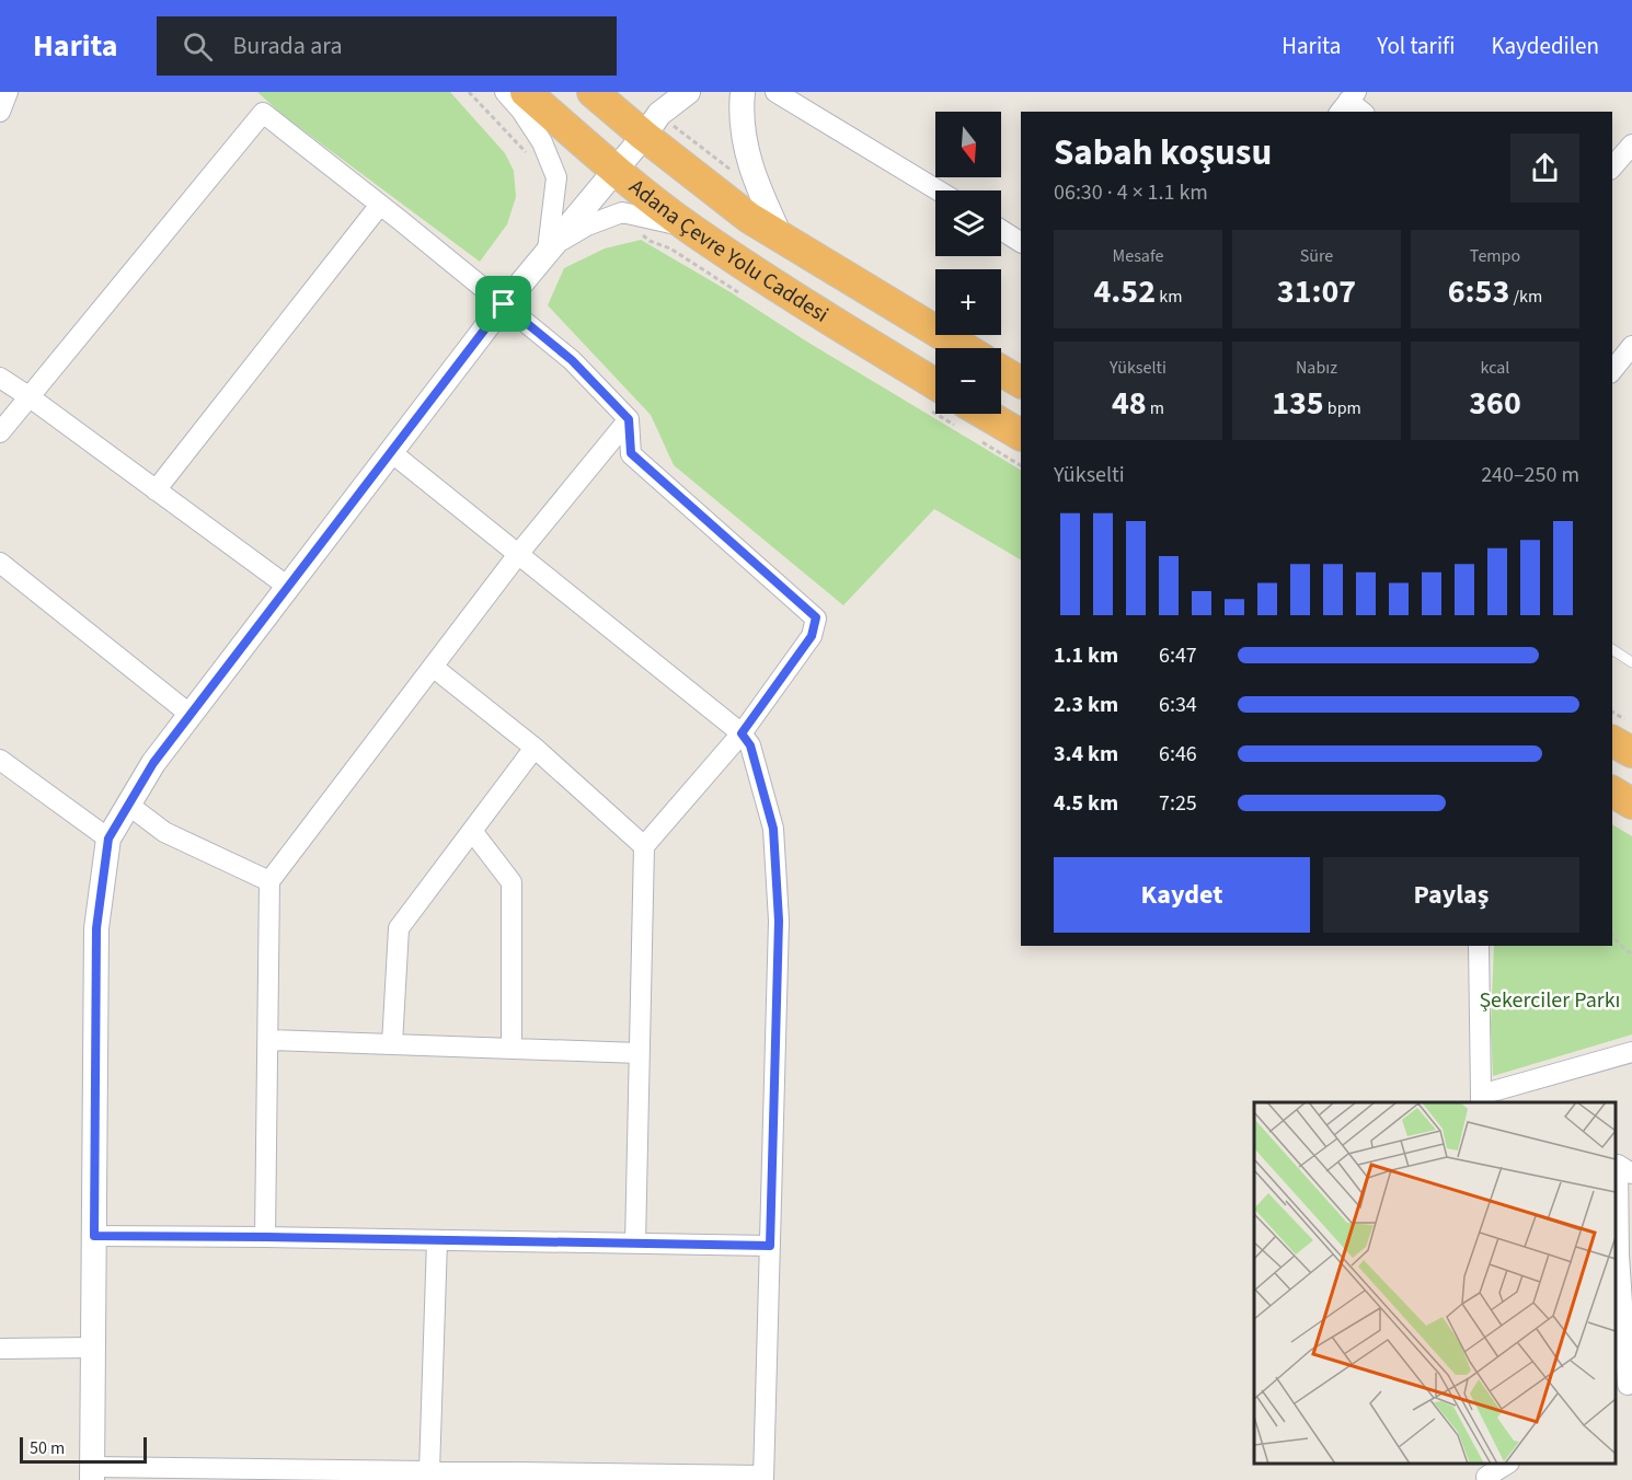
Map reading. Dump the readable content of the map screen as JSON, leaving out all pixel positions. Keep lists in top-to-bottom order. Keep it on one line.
{"streets":{"highway":["Adana Çevre Yolu Caddesi"]},"parks":["Şekerciler Parkı"],"scale_bar":"50 m","north":"bottom","page":{"header":"Harita","search":"Burada ara","nav":["Harita","Yol tarifi","Kaydedilen"],"map_buttons":["+","−"],"heading":["Sabah koşusu","06:30 · 4 × 1.1 km"],"stats":[["Mesafe","4.52 km"],["Süre","31:07"],["Tempo","6:53 /km"],["Yükselti","48 m"],["Nabız","135 bpm"],["kcal","360"]],"chart":["Yükselti","240–250 m"],"list":[{"name":"1.1 km","note":"6:47"},{"name":"2.3 km","note":"6:34"},{"name":"3.4 km","note":"6:46"},{"name":"4.5 km","note":"7:25"}],"buttons":["Kaydet","Paylaş"],"scale":"50 m"}}
